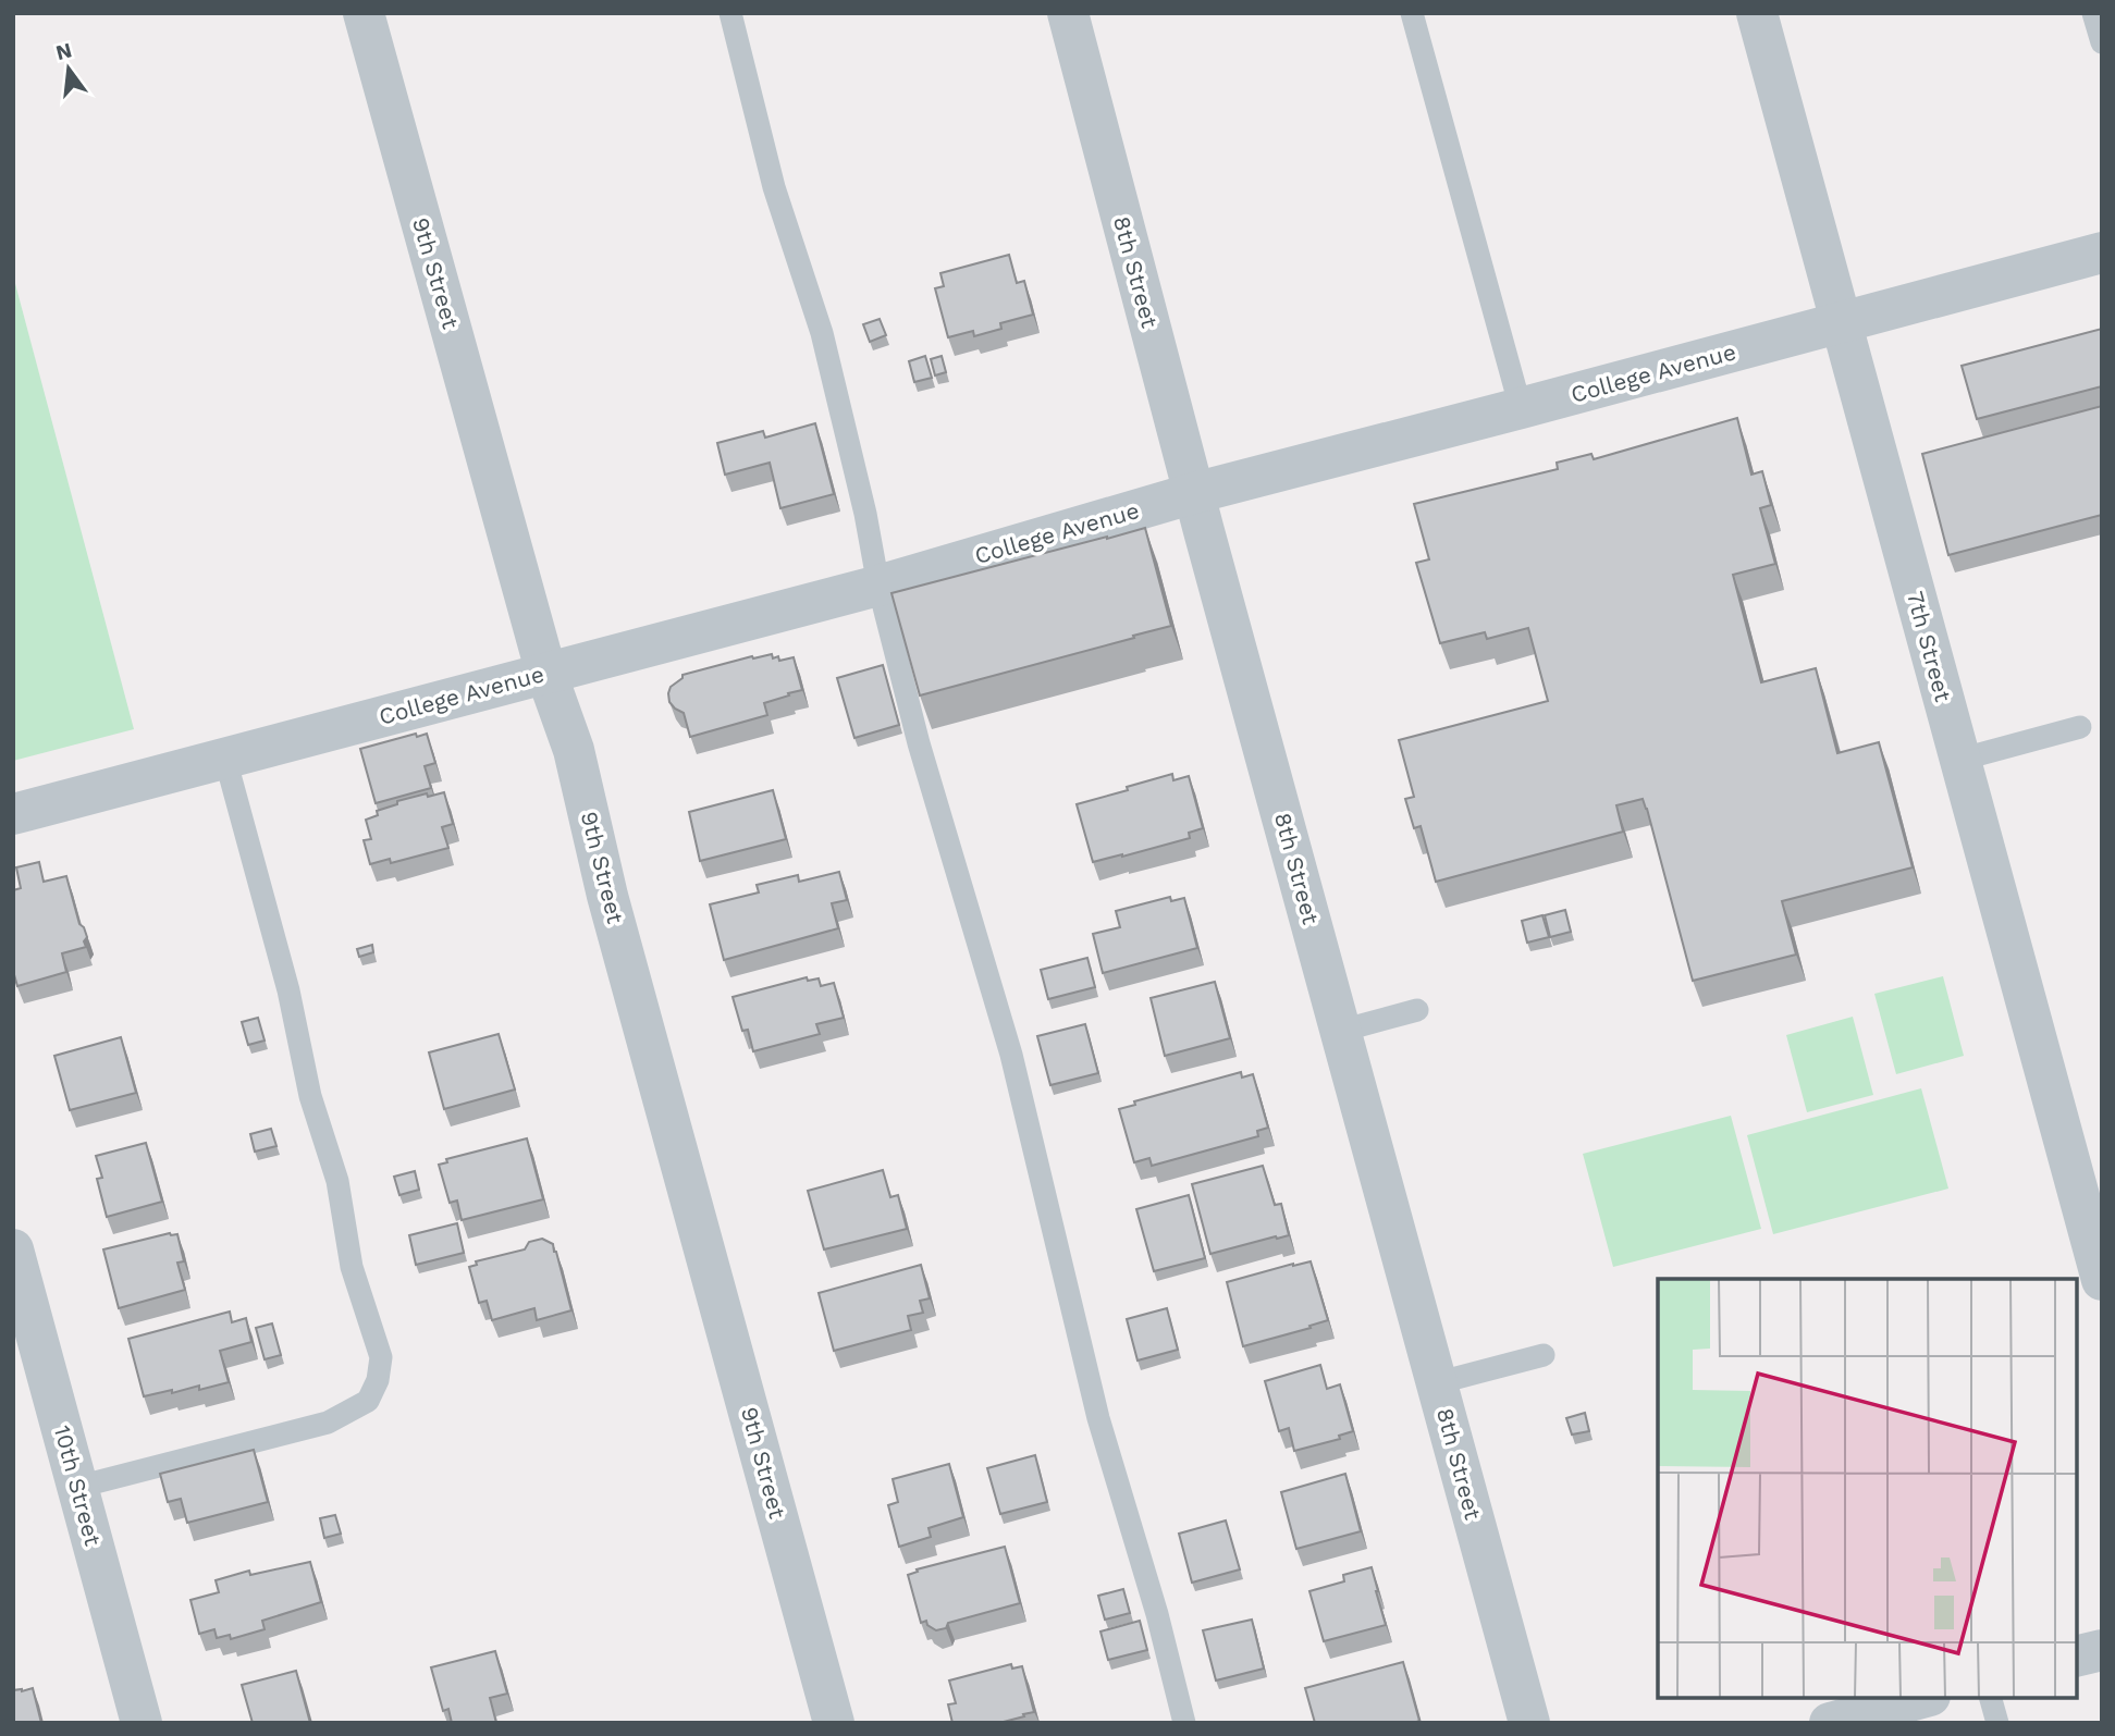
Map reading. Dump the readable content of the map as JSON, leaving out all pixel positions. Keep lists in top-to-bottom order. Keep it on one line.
{"streets":{"street":["8th Street","9th Street","College Avenue","7th Street","10th Street"]},"crossings":[["8th Street","College Avenue"],["9th Street","College Avenue"],["College Avenue","7th Street"]],"north":"top"}
